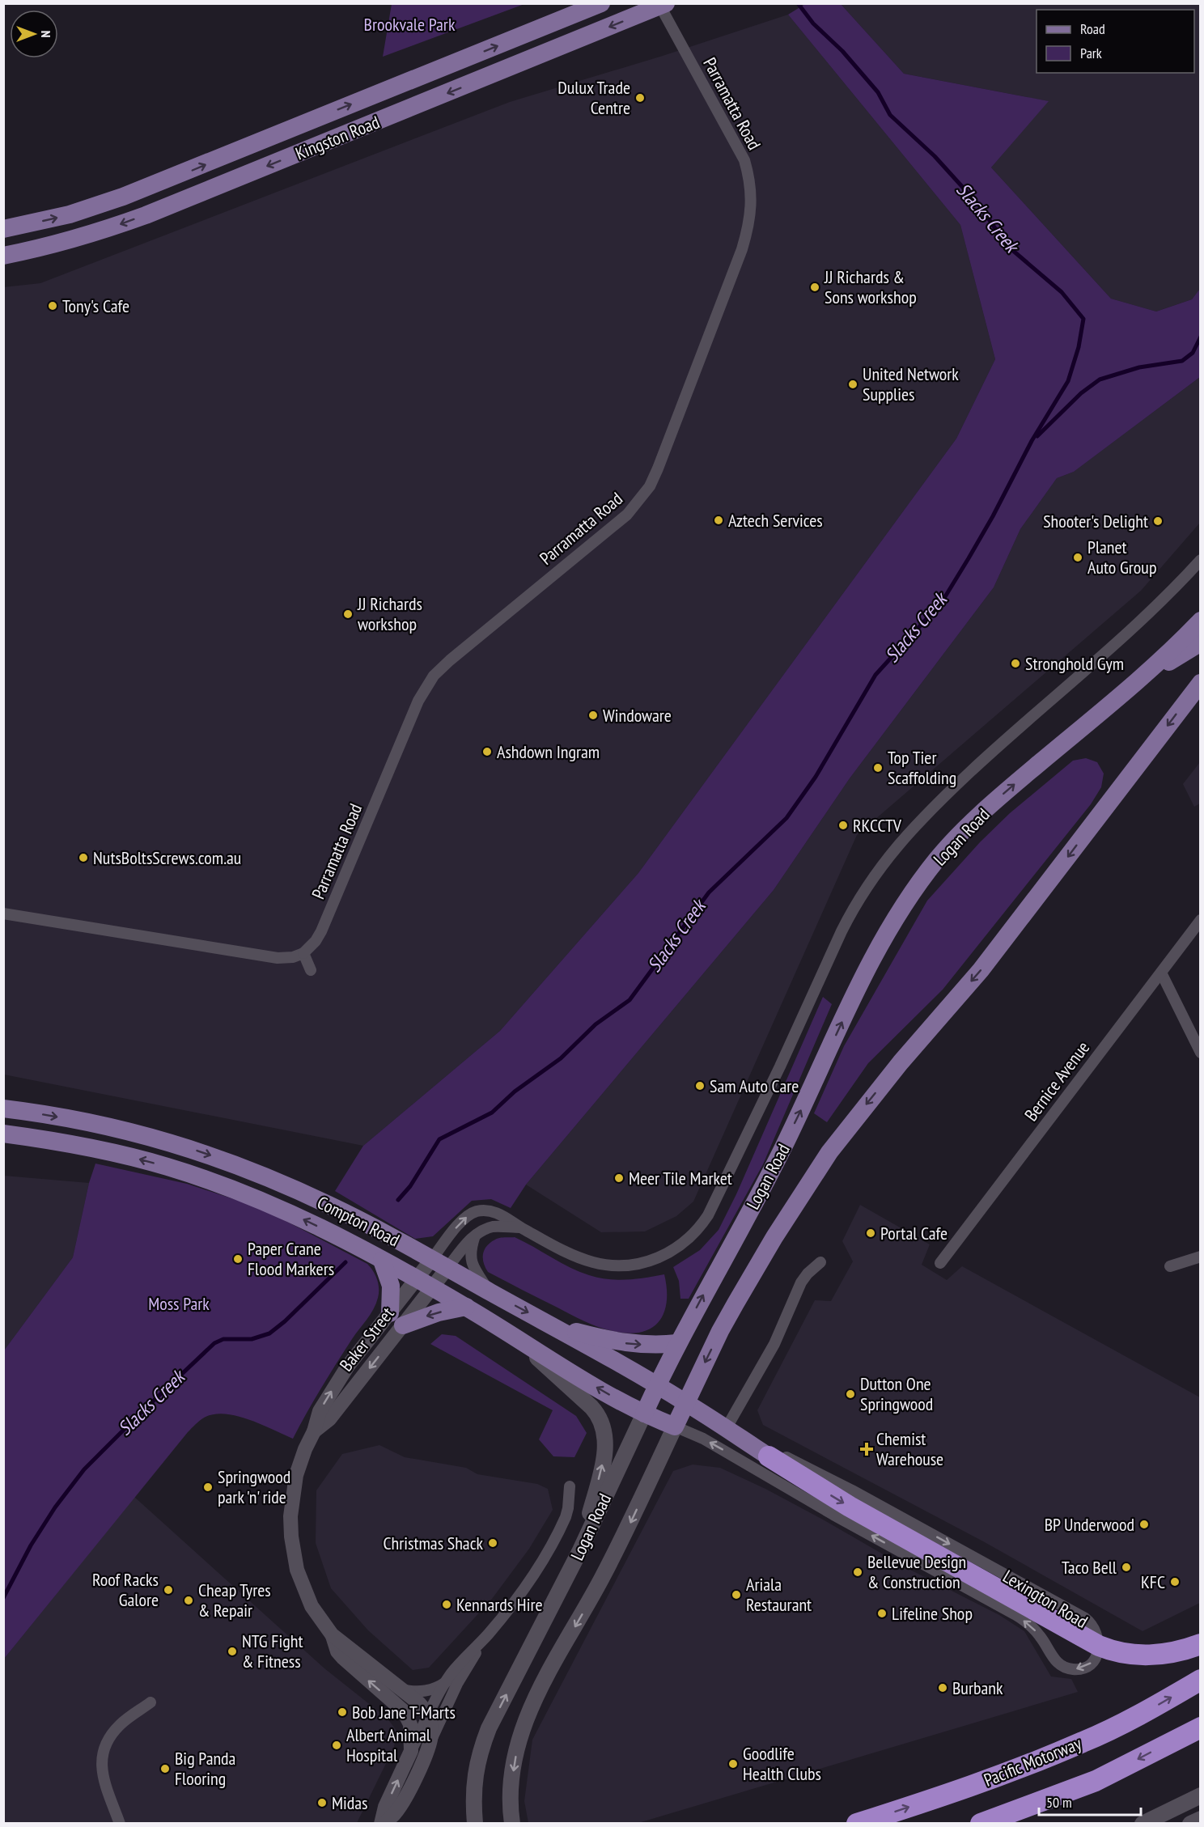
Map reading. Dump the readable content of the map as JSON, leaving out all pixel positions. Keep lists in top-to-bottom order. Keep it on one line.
{"streets":{"highway":["Pacific Motorway"],"main road":["Kingston Road","Logan Road","Compton Road"],"street":["Parramatta Road","Bernice Avenue","Baker Street","Lexington Road"]},"crossings":[["Parramatta Road","Kingston Road"],["Logan Road","Compton Road"],["Logan Road","Baker Street"],["Logan Road","Lexington Road"],["Compton Road","Baker Street"],["Compton Road","Lexington Road"]],"one_way":["Lexington Road"],"water":["Slacks Creek"],"parks":["Brookvale Park","Moss Park"],"places":{"other":["Dulux Trade Centre","JJ Richards & Sons workshop","Tony's Cafe","United Network Supplies","Aztech Services","Shooter's Delight","Planet Auto Group","JJ Richards workshop","Stronghold Gym","Windoware","Ashdown Ingram","Top Tier Scaffolding","RKCCTV","NutsBoltsScrews.com.au","Sam Auto Care","Meer Tile Market","Portal Cafe","Paper Crane Flood Markers","Dutton One Springwood","Springwood park 'n' ride","BP Underwood","Christmas Shack","Taco Bell","Bellevue Design & Construction","KFC","Roof Racks Galore","Ariala Restaurant","Cheap Tyres & Repair","Kennards Hire","Lifeline Shop","NTG Fight & Fitness","Burbank","Bob Jane T-Marts","Albert Animal Hospital","Goodlife Health Clubs","Big Panda Flooring","Midas"],"health":["Chemist Warehouse"]},"legend":["Road","Park"],"scale_bar":"50 m","north":"right"}
